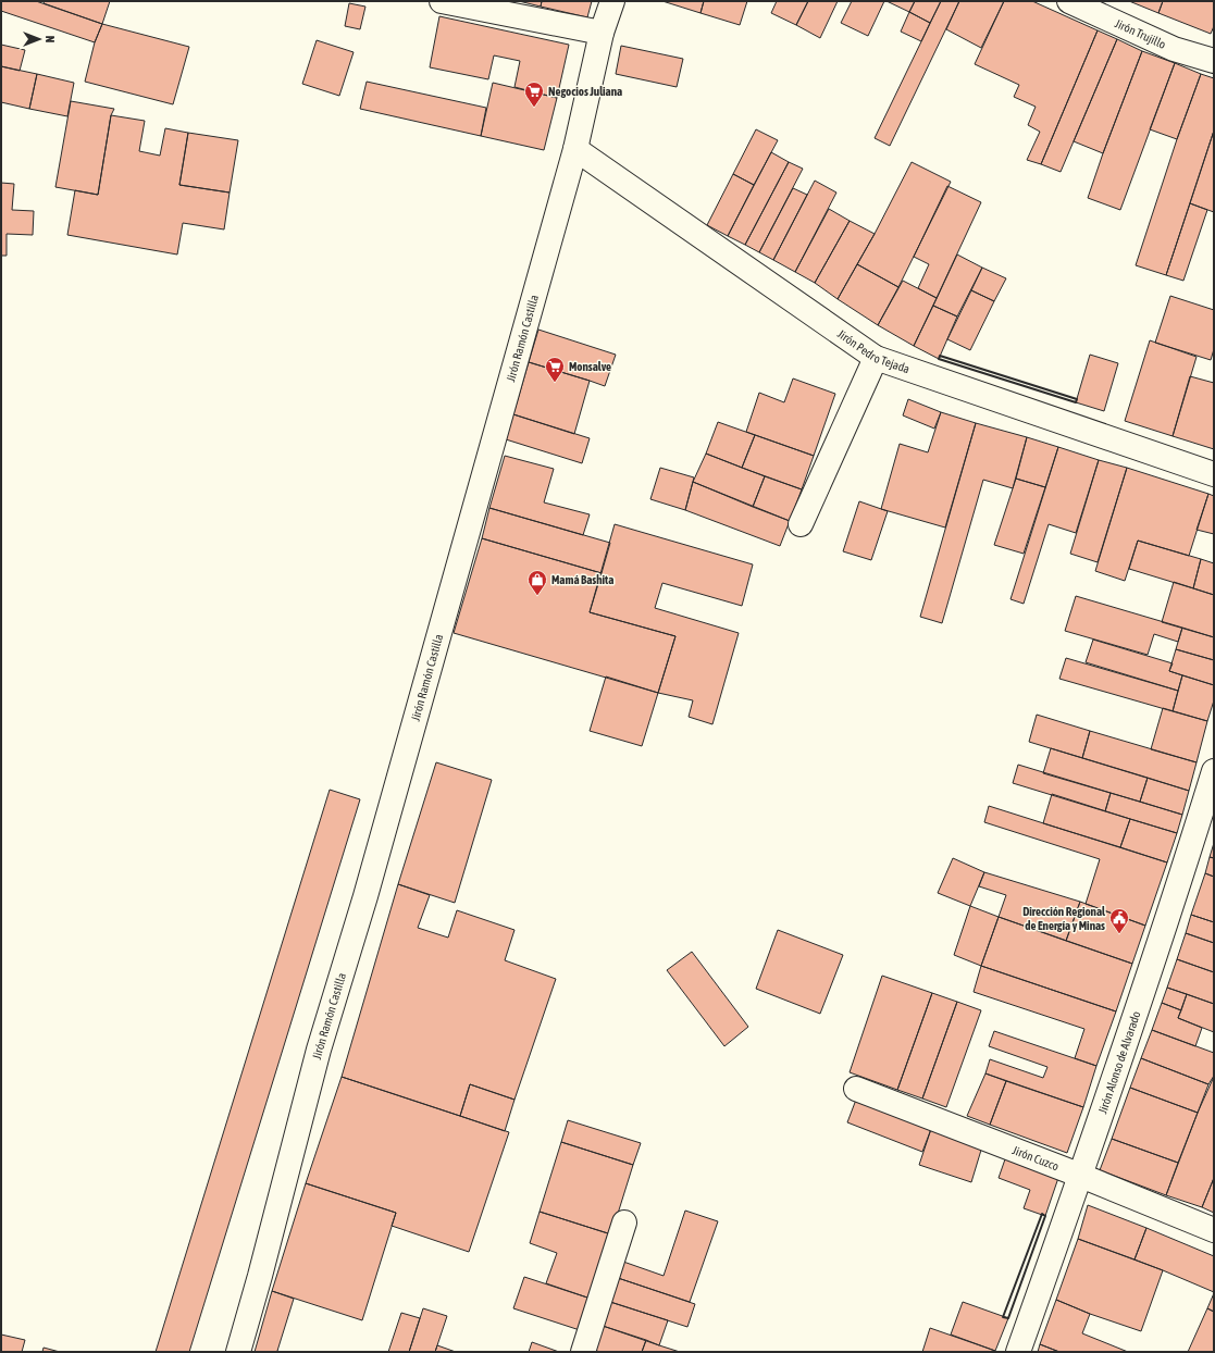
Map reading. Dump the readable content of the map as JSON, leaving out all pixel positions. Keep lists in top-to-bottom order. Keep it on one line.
{"streets":{"street":["Jirón Trujillo","Jirón Ramón Castilla","Jirón Pedro Tejada","Jirón Alonso de Alvarado","Jirón Cuzco"]},"crossings":[["Jirón Ramón Castilla","Jirón Pedro Tejada"],["Jirón Alonso de Alvarado","Jirón Cuzco"]],"places":{"supermarket":["Negocios Juliana","Monsalve"],"shop":["Mamá Bashita"],"public building":["Dirección Regional de Energía y Minas"]},"north":"right"}
